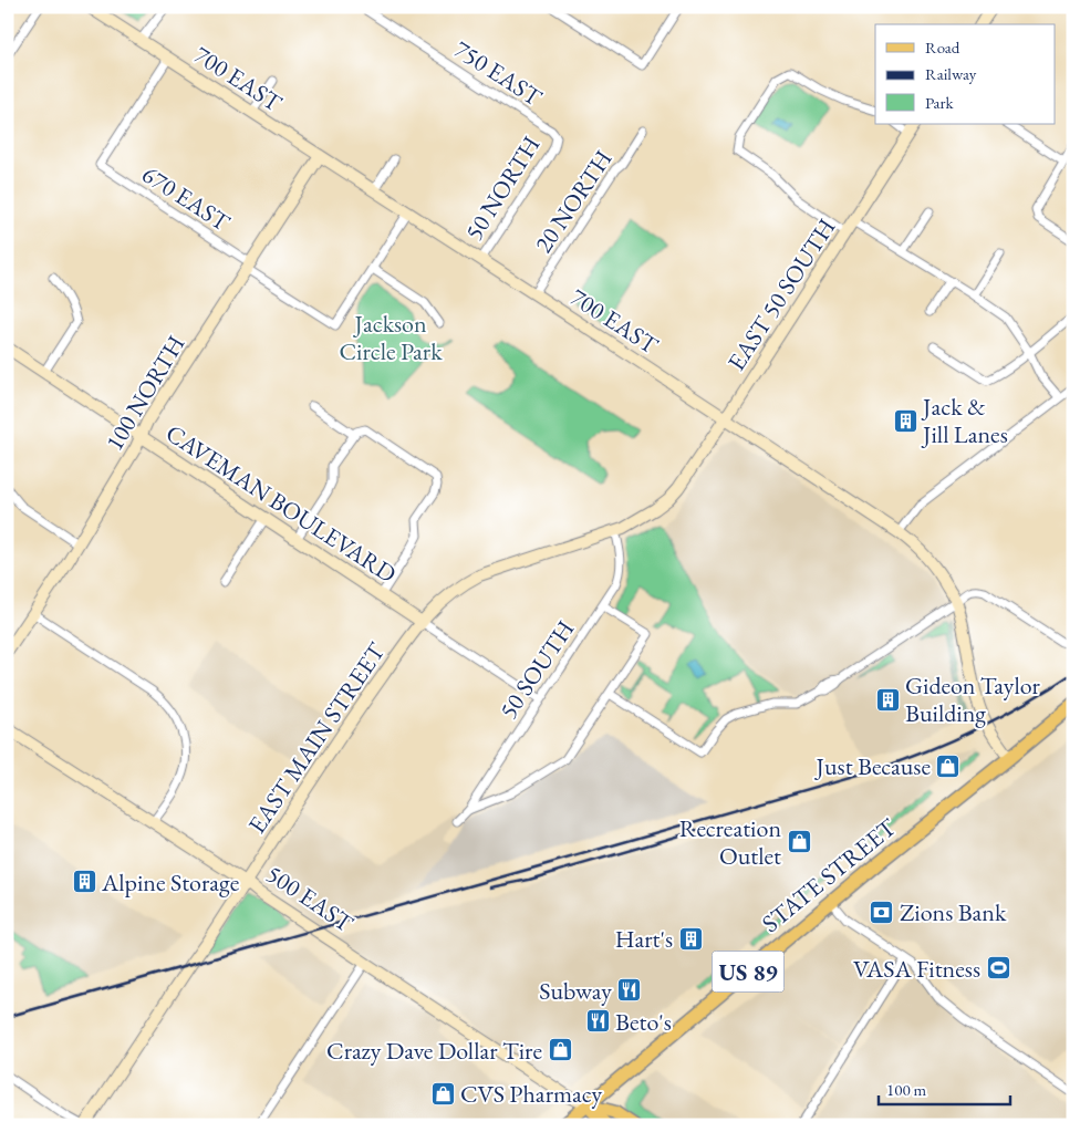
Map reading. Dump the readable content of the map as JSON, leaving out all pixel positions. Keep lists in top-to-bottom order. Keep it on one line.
{"streets":{"main road":["STATE STREET","500 EAST","US 89"],"street":["750 EAST","700 EAST","50 NORTH","670 EAST","20 NORTH","EAST 50 SOUTH","100 NORTH","CAVEMAN BOULEVARD","50 SOUTH","EAST MAIN STREET"]},"crossings":[["750 EAST","50 NORTH"],["700 EAST","50 NORTH"],["700 EAST","670 EAST"],["700 EAST","20 NORTH"],["700 EAST","EAST 50 SOUTH"],["700 EAST","100 NORTH"],["700 EAST","STATE STREET"],["670 EAST","100 NORTH"],["EAST 50 SOUTH","EAST MAIN STREET"],["100 NORTH","CAVEMAN BOULEVARD"],["CAVEMAN BOULEVARD","EAST MAIN STREET"],["50 SOUTH","EAST MAIN STREET"],["EAST MAIN STREET","500 EAST"],["STATE STREET","500 EAST"]],"parks":["Jackson Circle Park"],"places":{"building":["Jack & Jill Lanes","Gideon Taylor Building","Alpine Storage","Hart's"],"shop":["Just Because","Recreation Outlet","Crazy Dave Dollar Tire","CVS Pharmacy"],"bank":["Zions Bank"],"sports":["VASA Fitness"],"restaurant":["Subway","Beto's"]},"legend":["Road","Railway","Park"],"scale_bar":"100 m"}
